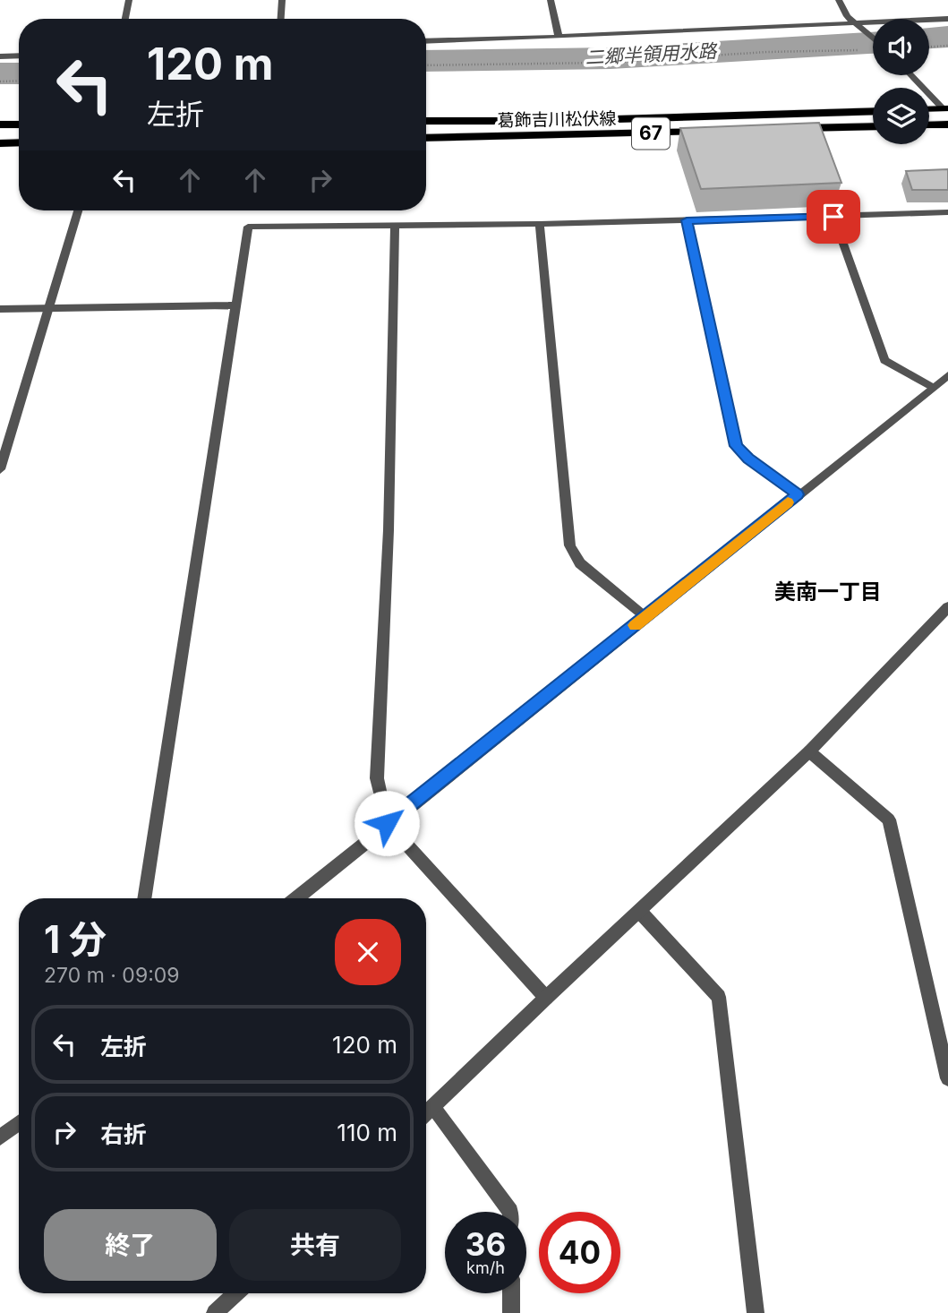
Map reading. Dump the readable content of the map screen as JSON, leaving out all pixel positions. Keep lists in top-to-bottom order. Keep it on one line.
{"streets":{"main road":["葛飾吉川松伏線","67"]},"districts":["美南一丁目"],"water":["二郷半領用水路"],"page":{"turn":["120 m","左折"],"heading":["1 分","270 m · 09:09"],"list":[{"name":"左折","value":"120 m"},{"name":"右折","value":"110 m"}],"buttons":["終了","共有"],"speed":"36 km/h","limit":"40"}}
